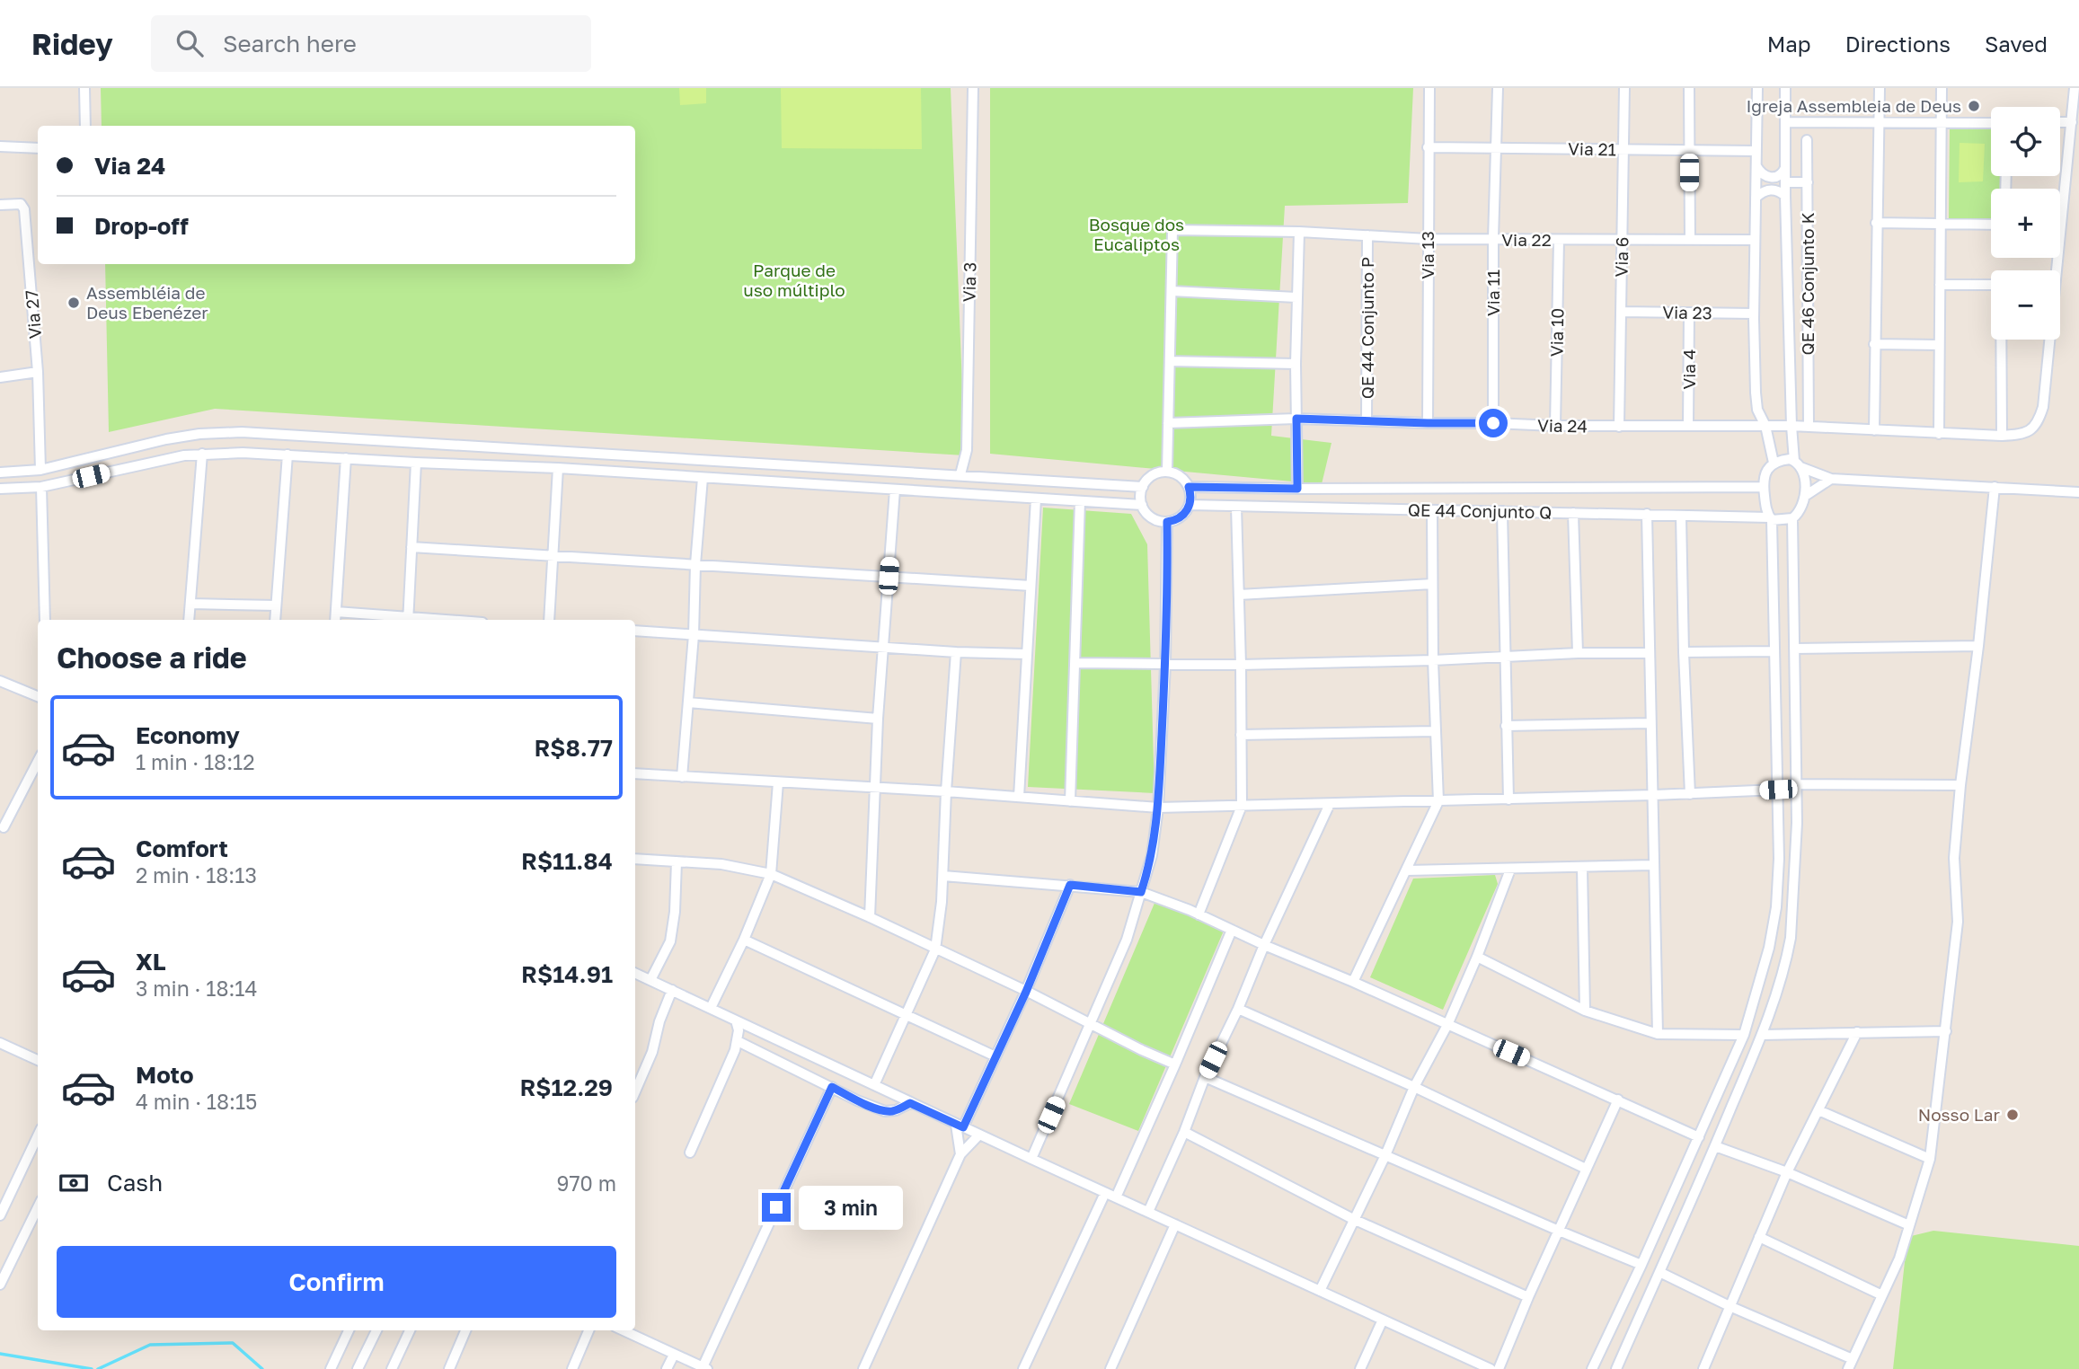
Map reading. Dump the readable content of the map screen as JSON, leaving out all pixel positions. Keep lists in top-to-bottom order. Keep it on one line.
{"streets":{"street":["Via 21","Via 22","Via 13","Via 6","Via 3","QE 46 Conjunto K","Via 11","Via 23","Via 27","QE 44 Conjunto P","Via 10","Via 4","Via 24","QE 44 Conjunto Q"]},"crossings":[["Via 21","Via 13"],["Via 21","Via 6"],["Via 21","Via 11"],["Via 22","Via 13"],["Via 22","Via 6"],["Via 22","Via 11"],["Via 22","QE 44 Conjunto P"],["Via 22","Via 10"],["Via 13","Via 24"],["Via 6","Via 23"],["Via 6","Via 24"],["Via 11","Via 24"],["Via 23","Via 4"],["QE 44 Conjunto P","Via 24"],["Via 10","Via 24"],["Via 4","Via 24"]],"parks":["Bosque dos Eucaliptos","Parque de uso múltiplo"],"places":["Igreja Assembleia de Deus","Assembléia de Deus Ebenézer","Nosso Lar"],"page":{"header":"Ridey","search":"Search here","nav":["Map","Directions","Saved"],"map_buttons":["+","−"],"banner":["Via 24","Drop-off"],"heading":"Choose a ride","list":[{"name":"Economy","note":"1 min · 18:12","value":"R$8.77"},{"name":"Comfort","note":"2 min · 18:13","value":"R$11.84"},{"name":"XL","note":"3 min · 18:14","value":"R$14.91"},{"name":"Moto","note":"4 min · 18:15","value":"R$12.29"}],"pay":["Cash","970 m"],"bubble":"3 min","buttons":"Confirm"}}
